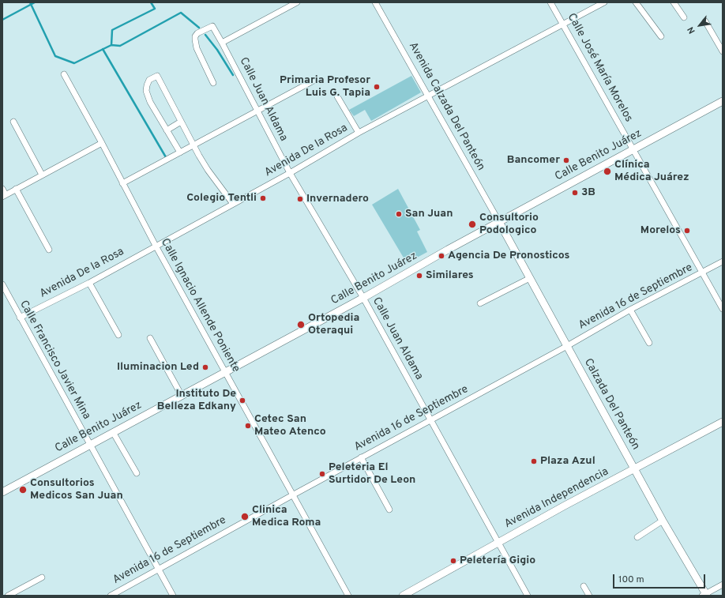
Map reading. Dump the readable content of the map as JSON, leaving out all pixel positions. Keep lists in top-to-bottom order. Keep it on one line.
{"streets":{"main road":["Calle Benito Juárez","Calzada Del Panteón","Avenida Independencia"],"street":["Calle José María Morelos","Calle Juan Aldama","Avenida Calzada Del Panteón","Avenida De la Rosa","Avenida 16 de Septiembre","Calle Ignacio Allende Poniente","Calle Francisco Javier Mina"]},"crossings":[["Calle José María Morelos","Avenida De la Rosa"],["Calle José María Morelos","Calle Benito Juárez"],["Calle José María Morelos","Avenida 16 de Septiembre"],["Calle Juan Aldama","Avenida De la Rosa"],["Calle Juan Aldama","Calle Benito Juárez"],["Calle Juan Aldama","Avenida 16 de Septiembre"],["Calle Juan Aldama","Avenida Independencia"],["Avenida Calzada Del Panteón","Avenida De la Rosa"],["Avenida Calzada Del Panteón","Calle Benito Juárez"],["Avenida Calzada Del Panteón","Calzada Del Panteón"],["Avenida De la Rosa","Calle Ignacio Allende Poniente"],["Avenida De la Rosa","Calle Francisco Javier Mina"],["Calle Benito Juárez","Calle Ignacio Allende Poniente"],["Calle Benito Juárez","Calle Francisco Javier Mina"],["Calle Benito Juárez","Calzada Del Panteón"],["Avenida 16 de Septiembre","Calle Ignacio Allende Poniente"],["Avenida 16 de Septiembre","Calle Francisco Javier Mina"],["Avenida 16 de Septiembre","Calzada Del Panteón"],["Calzada Del Panteón","Avenida Independencia"]],"places":["Primaria Profesor Luis G. Tapia","Bancomer","Clínica Médica Juárez","3B","Colegio Tentli","Invernadero","San Juan","Consultorio Podologico","Morelos","Agencia De Pronosticos","Similares","Ortopedia Oteraqui","Iluminacion Led","Instituto De Belleza Edkany","Cetec San Mateo Atenco","Plaza Azul","Peleteria El Surtidor De Leon","Consultorios Medicos San Juan","Clinica Medica Roma","Peletería Gigio"],"scale_bar":"100 m","north":"bottom left"}
